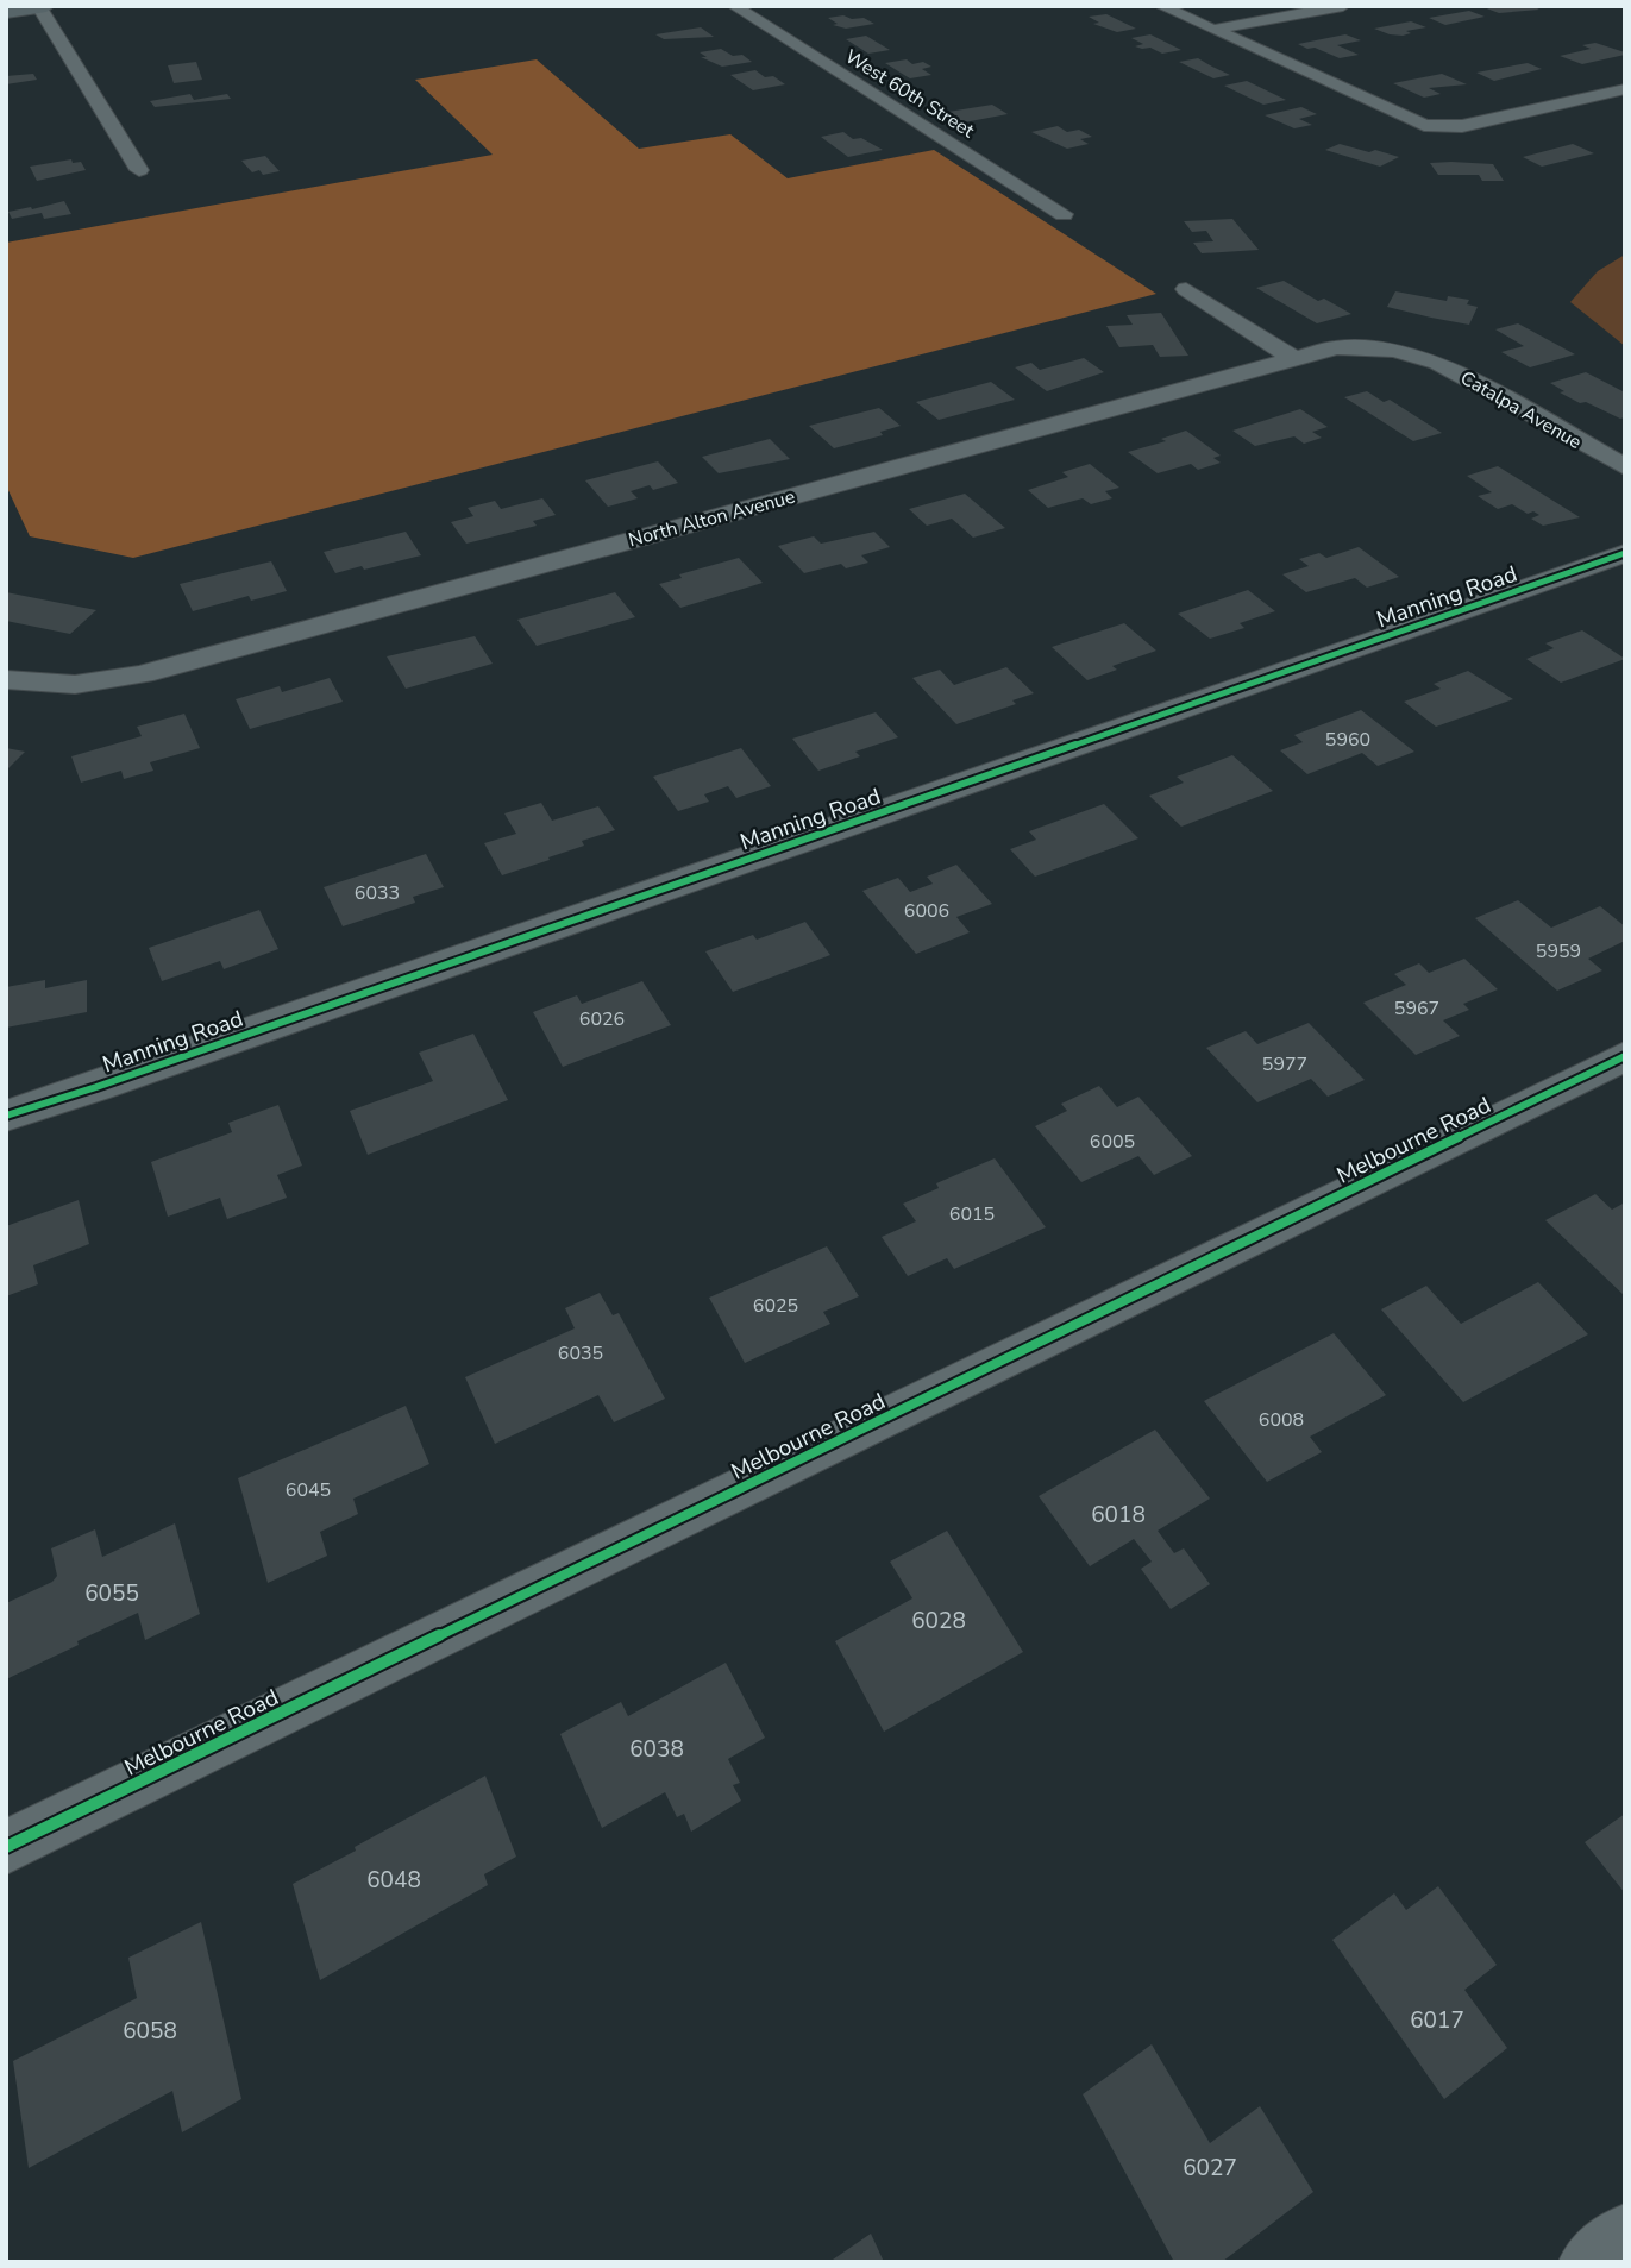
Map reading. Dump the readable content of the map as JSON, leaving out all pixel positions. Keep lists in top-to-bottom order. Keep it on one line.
{"streets":{"street":["West 60th Street","Catalpa Avenue","North Alton Avenue","Manning Road","Melbourne Road"]},"crossings":[["Catalpa Avenue","North Alton Avenue"]],"house_numbers":["5960","6033","6006","5959","5967","6026","5977","6005","6015","6025","6035","6008","6045","6018","6055","6028","6038","6048","6017","6058","6027"]}
